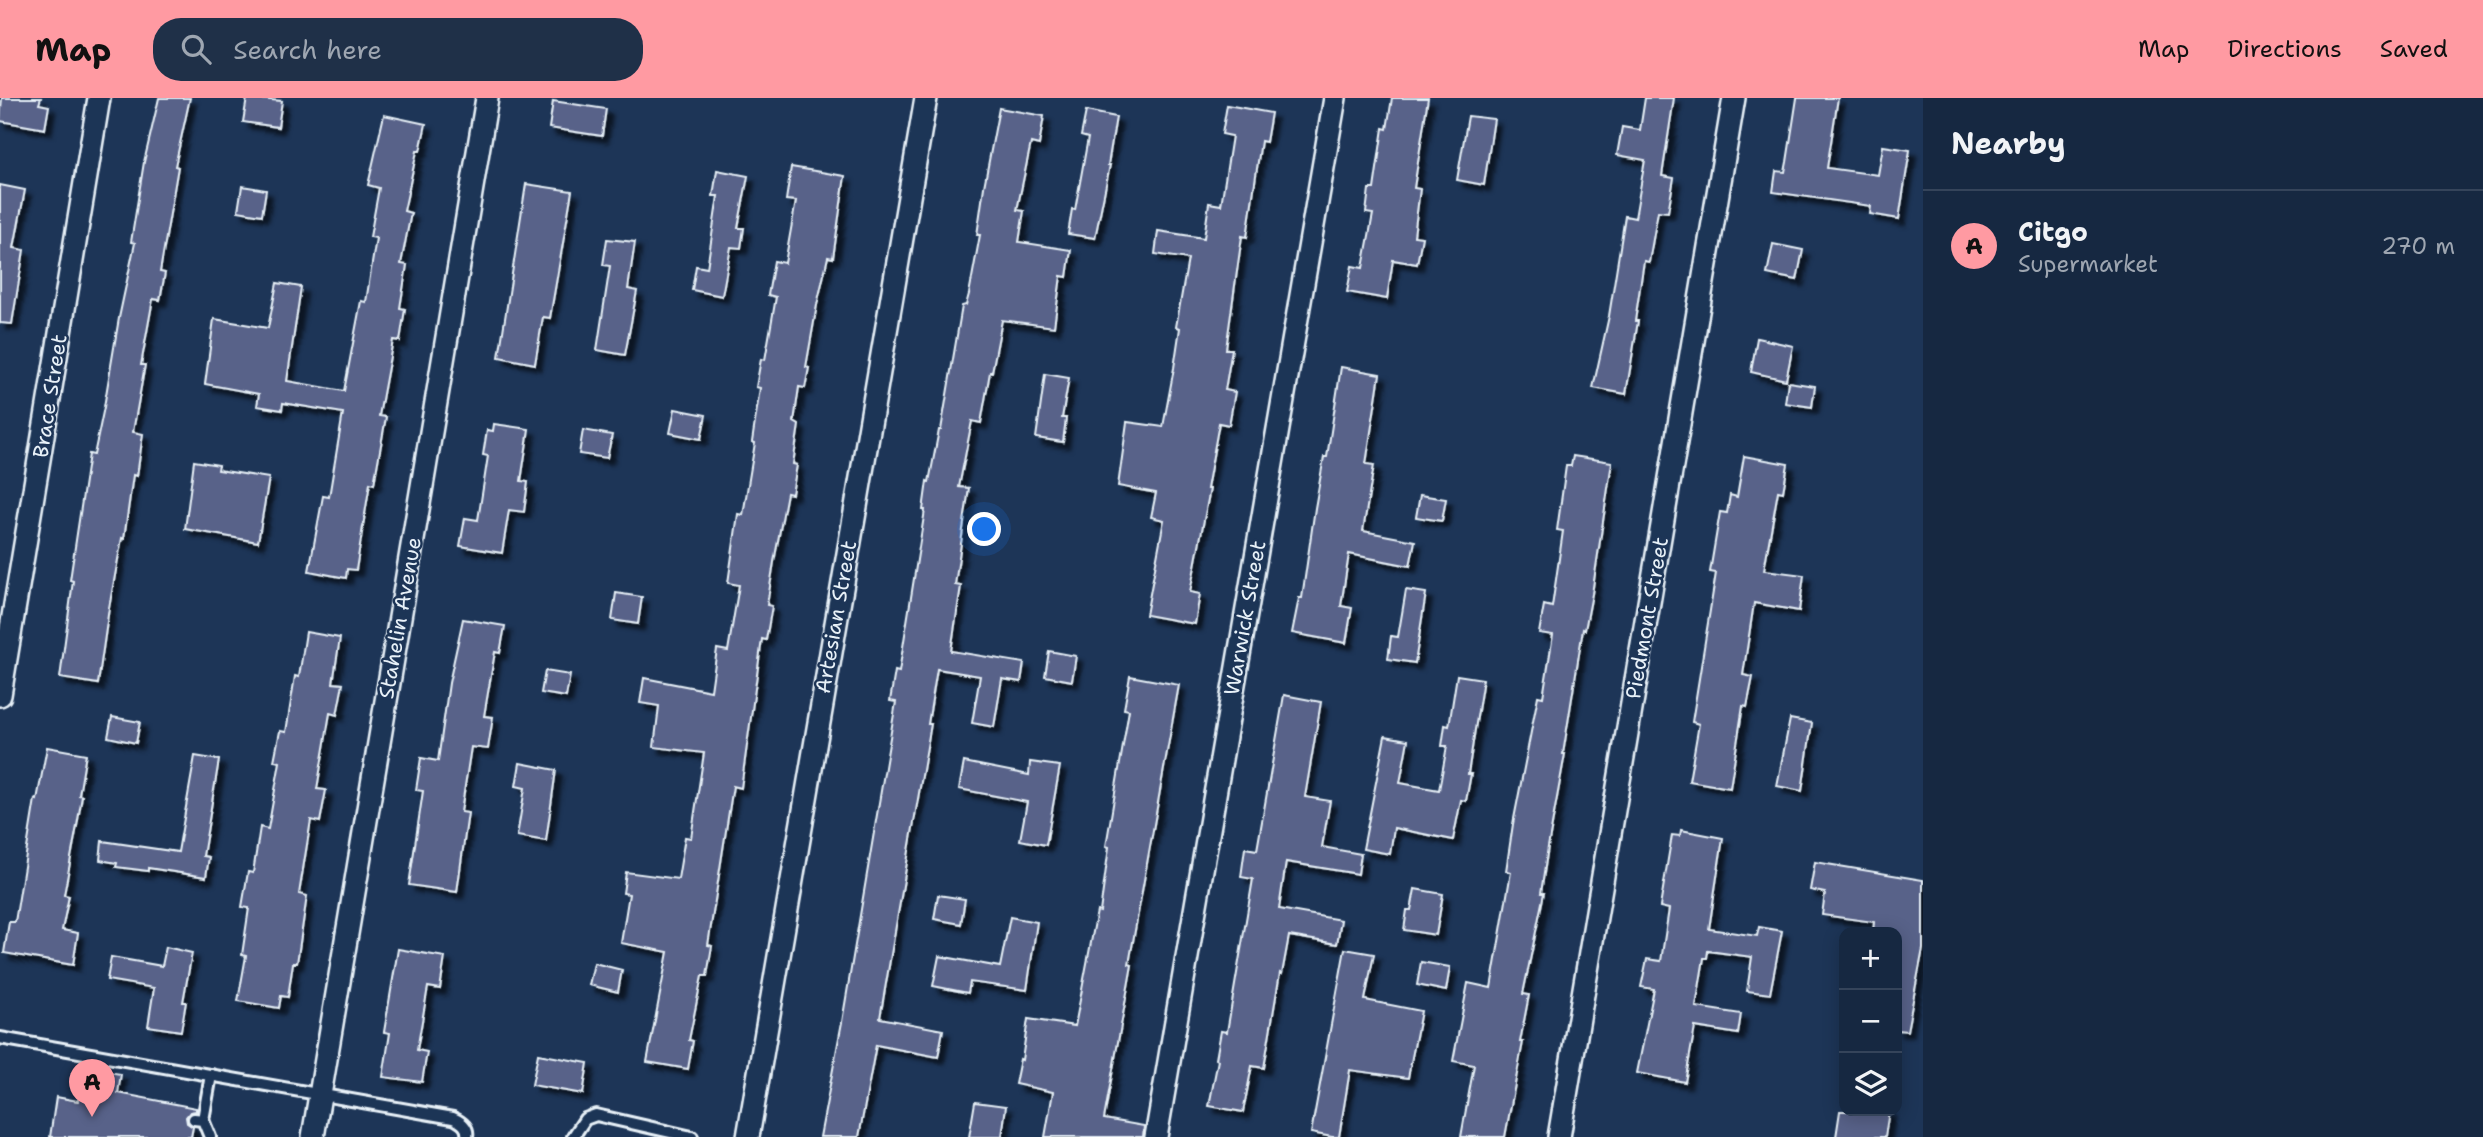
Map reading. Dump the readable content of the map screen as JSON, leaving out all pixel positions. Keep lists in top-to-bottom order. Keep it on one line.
{"streets":{"street":["Brace Street","Artesian Street","Stahelin Avenue","Warwick Street","Piedmont Street"]},"page":{"header":"Map","search":"Search here","nav":["Map","Directions","Saved"],"heading":"Nearby","list":[{"mark":"A","name":"Citgo","note":"Supermarket","value":"270 m"}],"map_buttons":["+","−"],"pins":"A"}}
